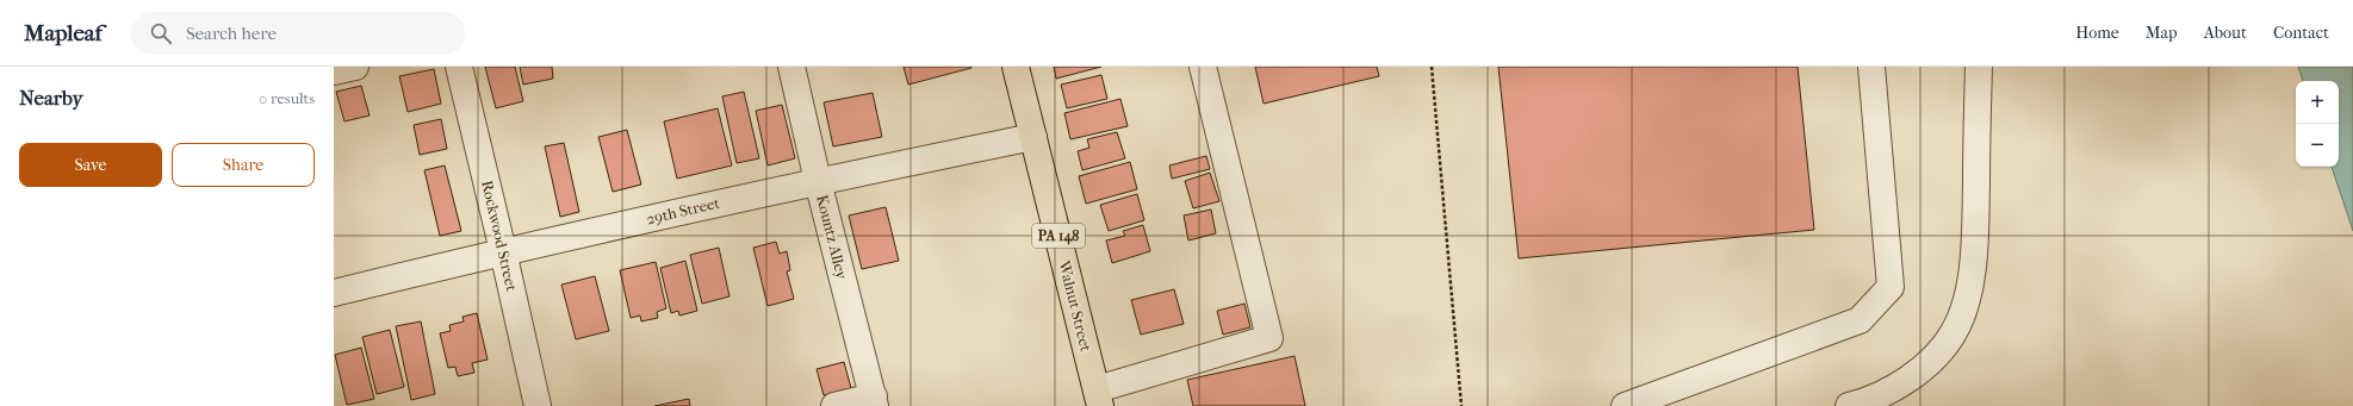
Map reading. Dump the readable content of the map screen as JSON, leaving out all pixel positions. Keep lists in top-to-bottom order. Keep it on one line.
{"streets":{"main road":["PA 148","Walnut Street"],"street":["29th Street","Rockwood Street","Kountz Alley"]},"crossings":[["29th Street","Rockwood Street"],["29th Street","Kountz Alley"],["29th Street","Walnut Street"]],"page":{"header":"Mapleaf","search":"Search here","nav":["Home","Map","About","Contact"],"heading":["Nearby","0 results"],"map_buttons":["+","−"],"buttons":["Save","Share"]}}
